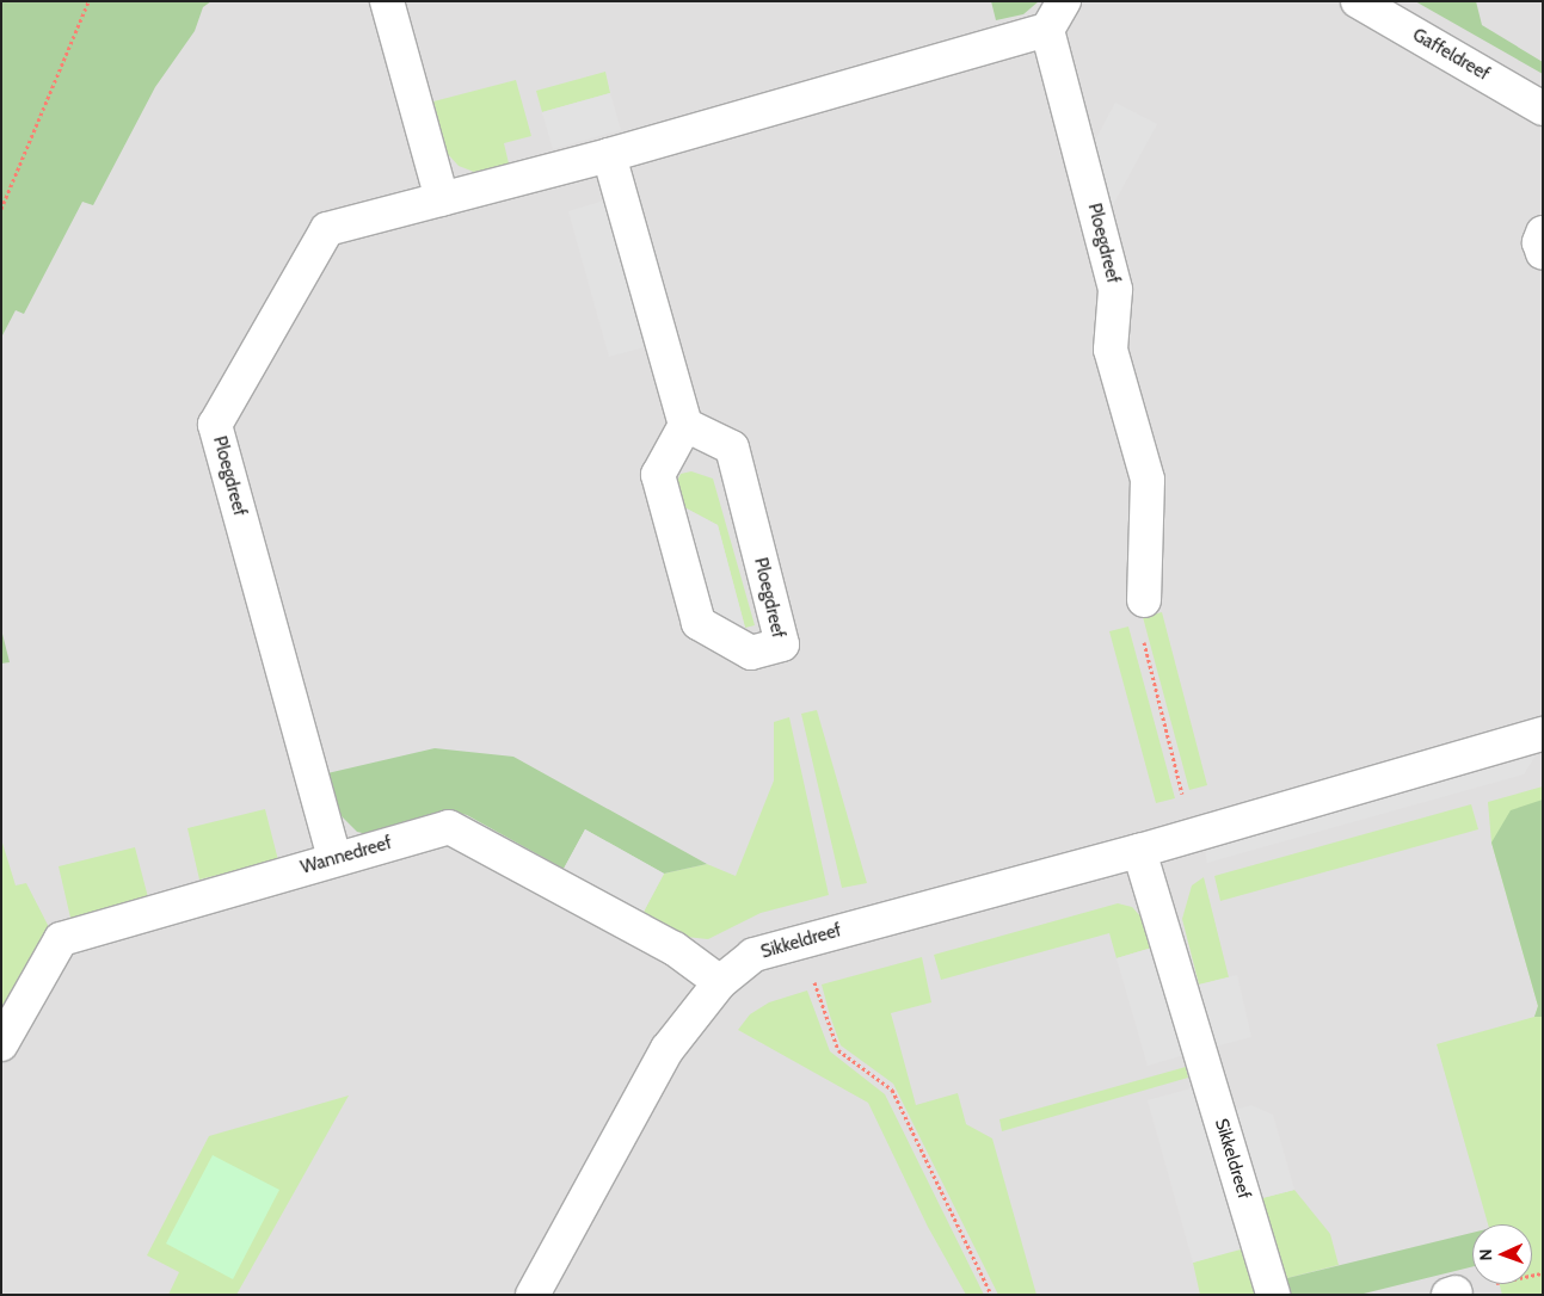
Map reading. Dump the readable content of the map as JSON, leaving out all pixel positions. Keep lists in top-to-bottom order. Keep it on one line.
{"streets":{"street":["Gaffeldreef","Ploegdreef","Wannedreef","Sikkeldreef"]},"crossings":[["Ploegdreef","Wannedreef"],["Wannedreef","Sikkeldreef"]],"north":"left"}
